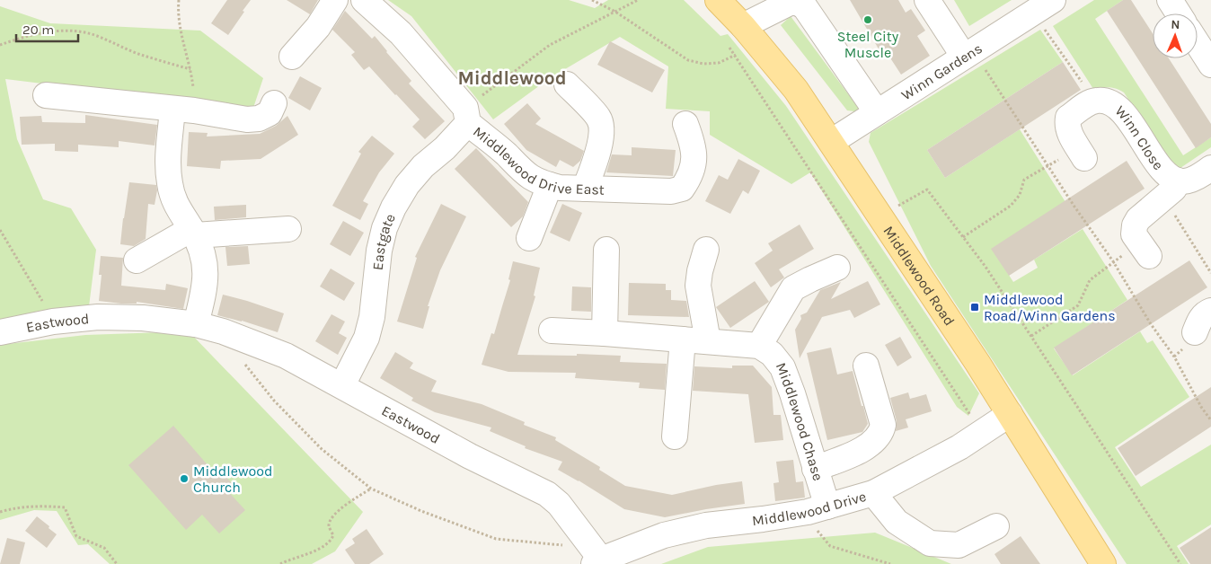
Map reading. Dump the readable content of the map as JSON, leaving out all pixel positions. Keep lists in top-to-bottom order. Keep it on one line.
{"streets":{"main road":["Middlewood Road"],"street":["Winn Gardens","Winn Close","Middlewood Drive East","Eastgate","Eastwood","Middlewood Chase","Middlewood Drive"]},"crossings":[["Winn Gardens","Middlewood Road"],["Middlewood Drive East","Eastgate"],["Eastgate","Eastwood"],["Middlewood Road","Middlewood Drive"],["Eastwood","Middlewood Drive"],["Middlewood Chase","Middlewood Drive"]],"districts":["Middlewood"],"places":{"other":["Steel City Muscle","Middlewood Church"],"transit":["Middlewood Road/Winn Gardens"]},"scale_bar":"20 m","north":"top"}
